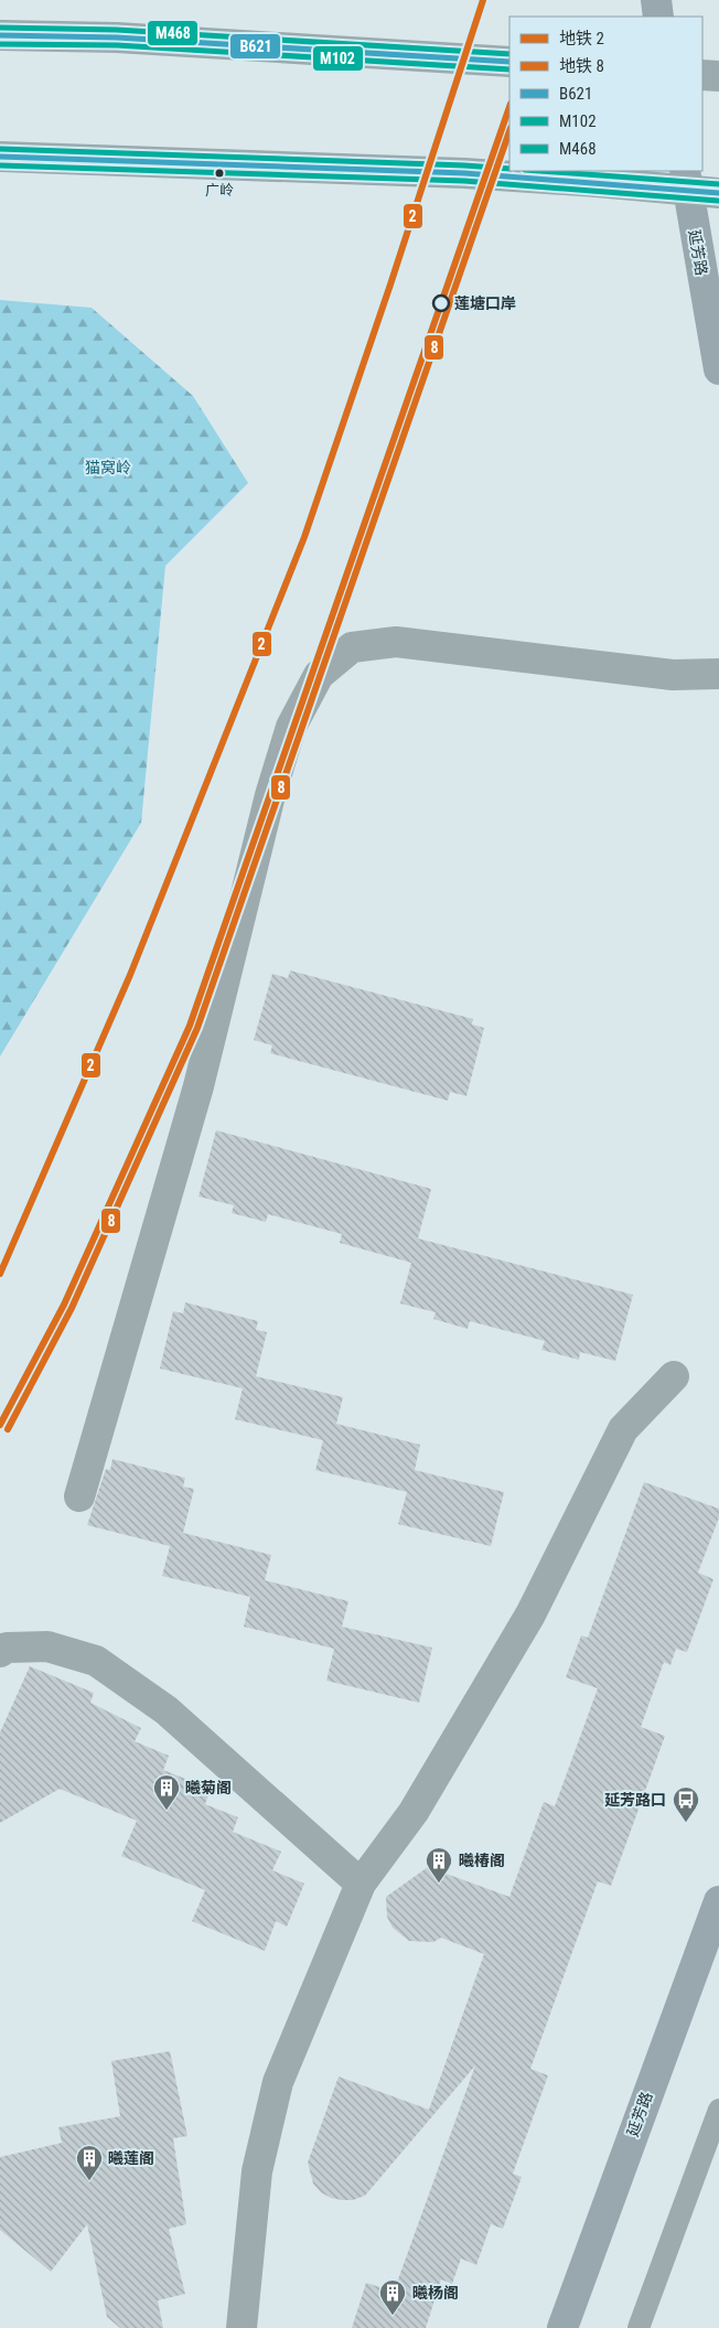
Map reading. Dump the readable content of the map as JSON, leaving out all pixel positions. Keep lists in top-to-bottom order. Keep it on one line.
{"streets":{"main road":["延芳路"]},"parks":["猫窝岭"],"places":{"other":["广岭","莲塘口岸"],"building":["曦菊阁","曦椿阁","曦莲阁","曦杨阁"],"bus stop":["延芳路口"]},"lines":["metro line 2","transit line M468","transit line B621","transit line M102","metro line 8"],"legend":["地铁 2","地铁 8","B621","M102","M468"]}
